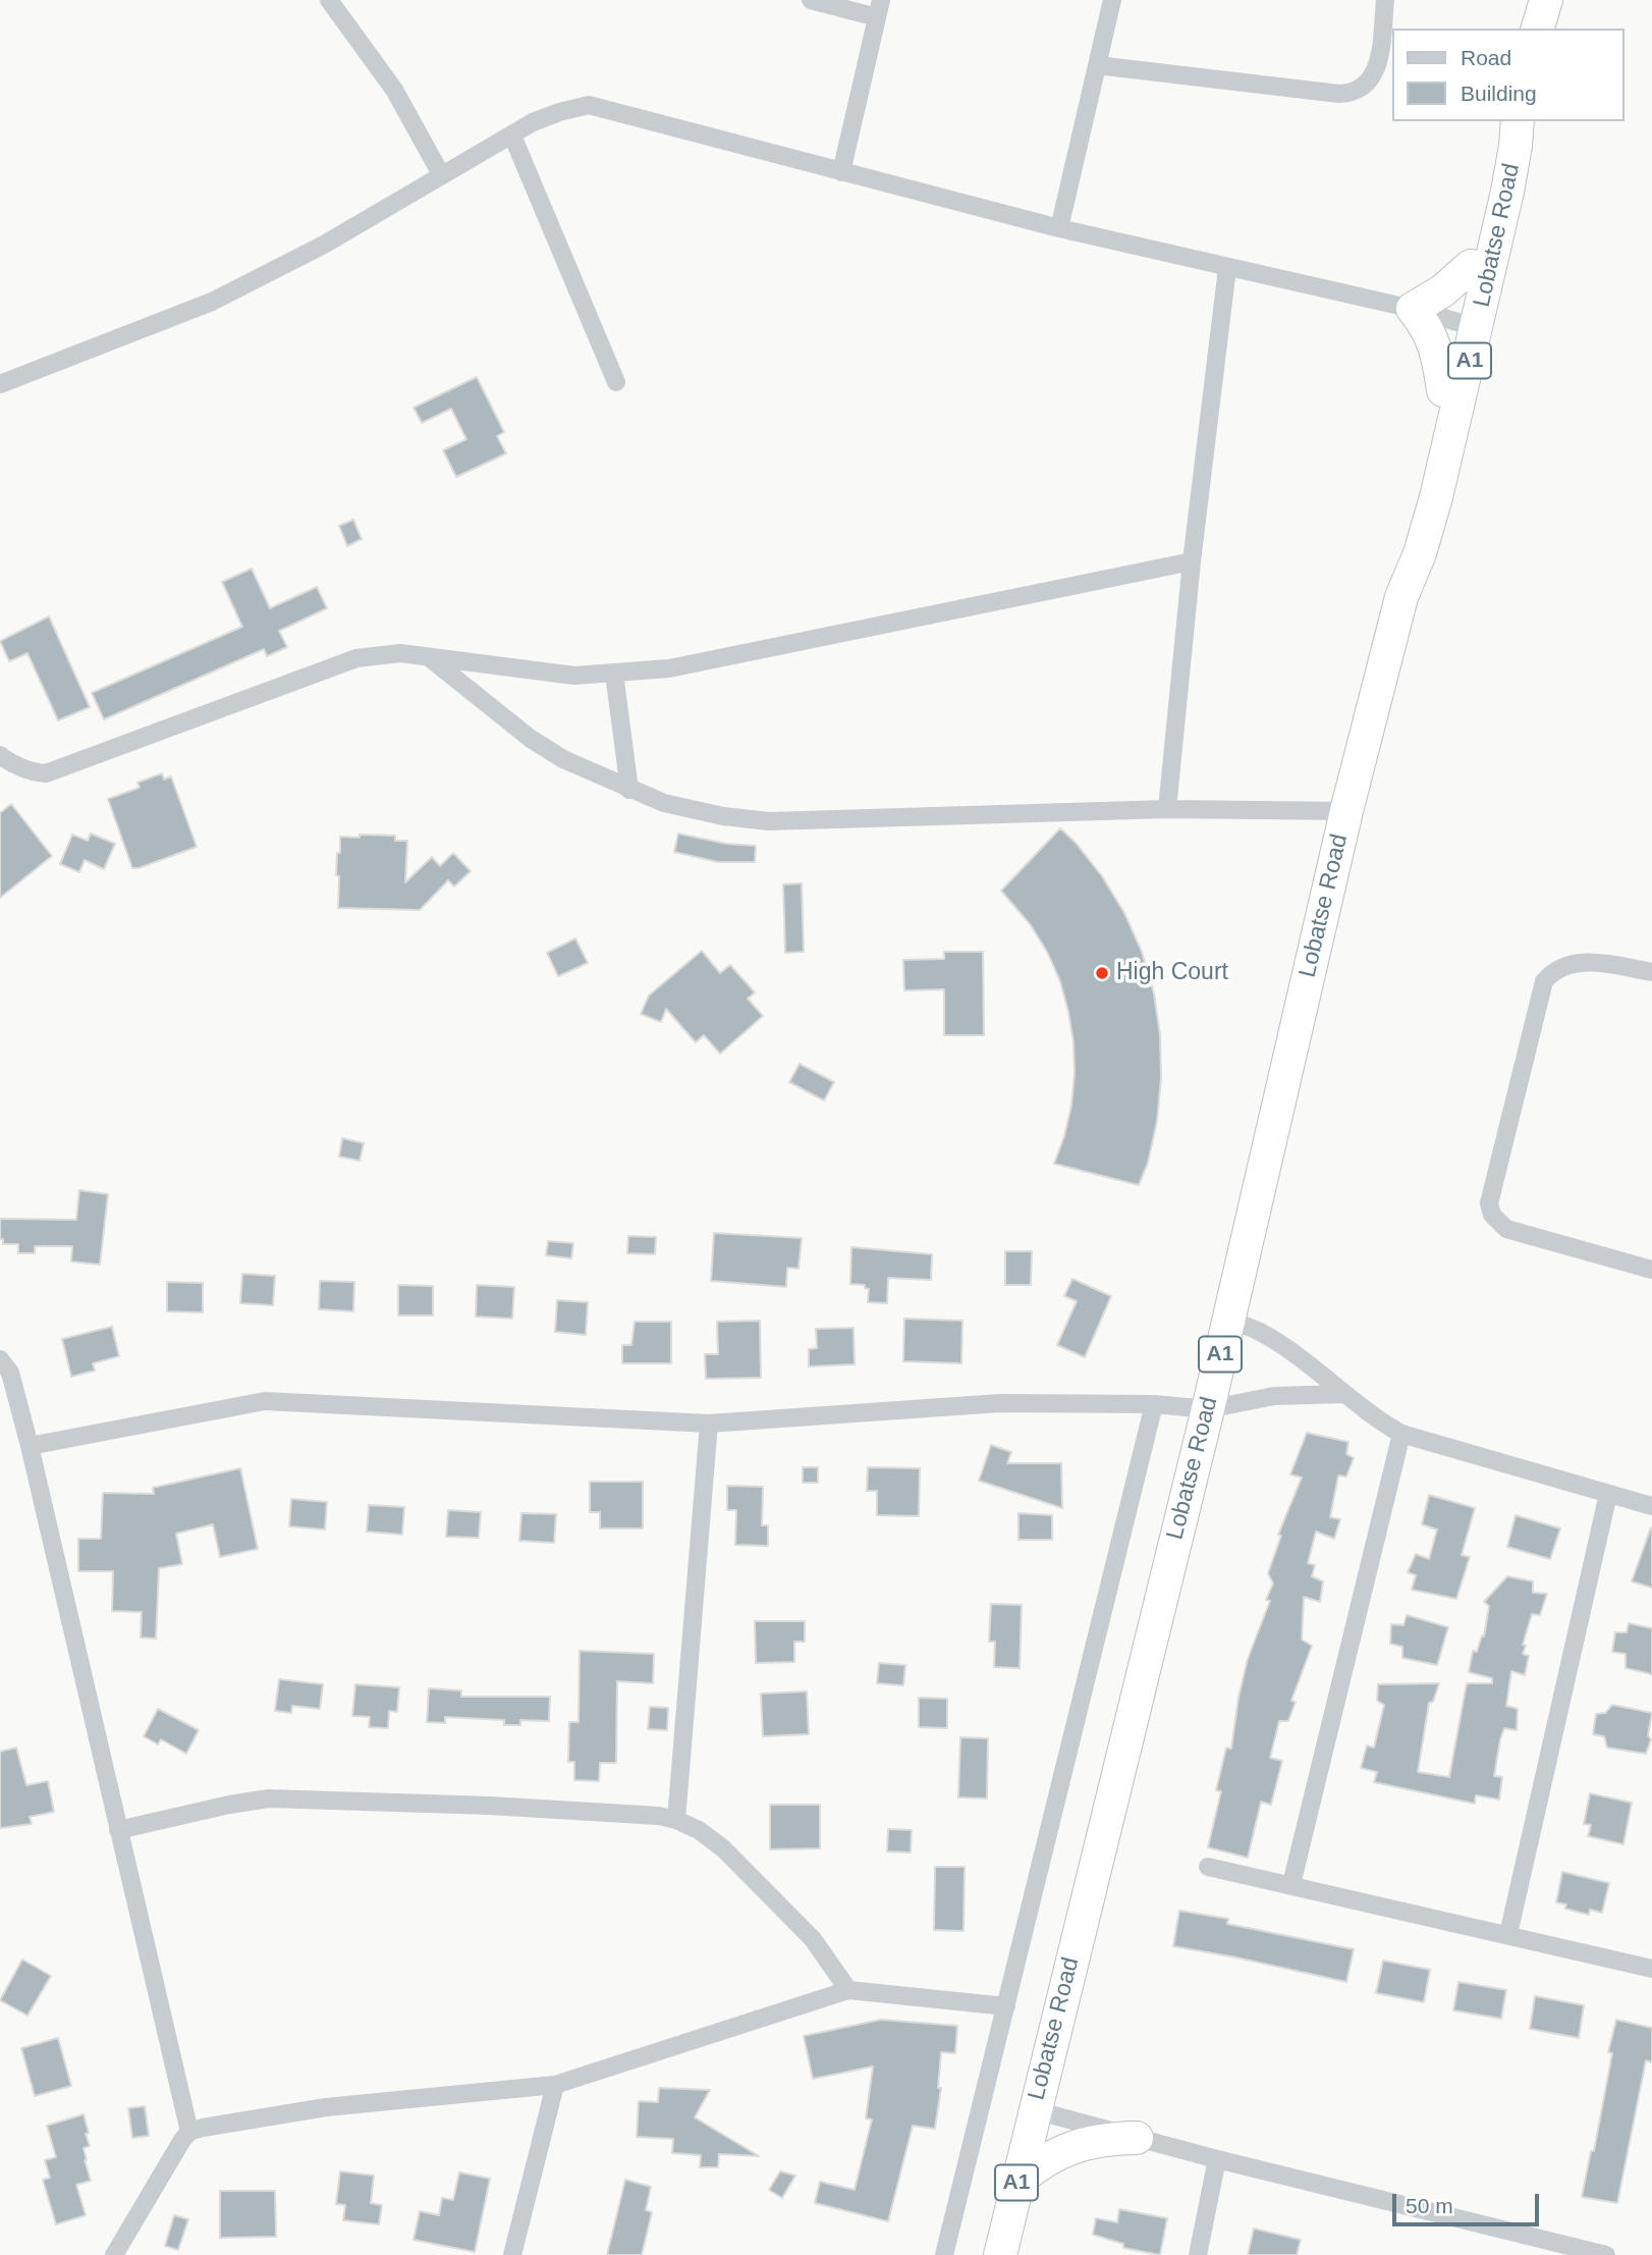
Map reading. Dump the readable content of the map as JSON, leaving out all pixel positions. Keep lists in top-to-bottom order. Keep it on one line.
{"streets":{"highway":["Lobatse Road","A1"]},"places":["High Court"],"legend":["Road","Building"],"scale_bar":"50 m"}
